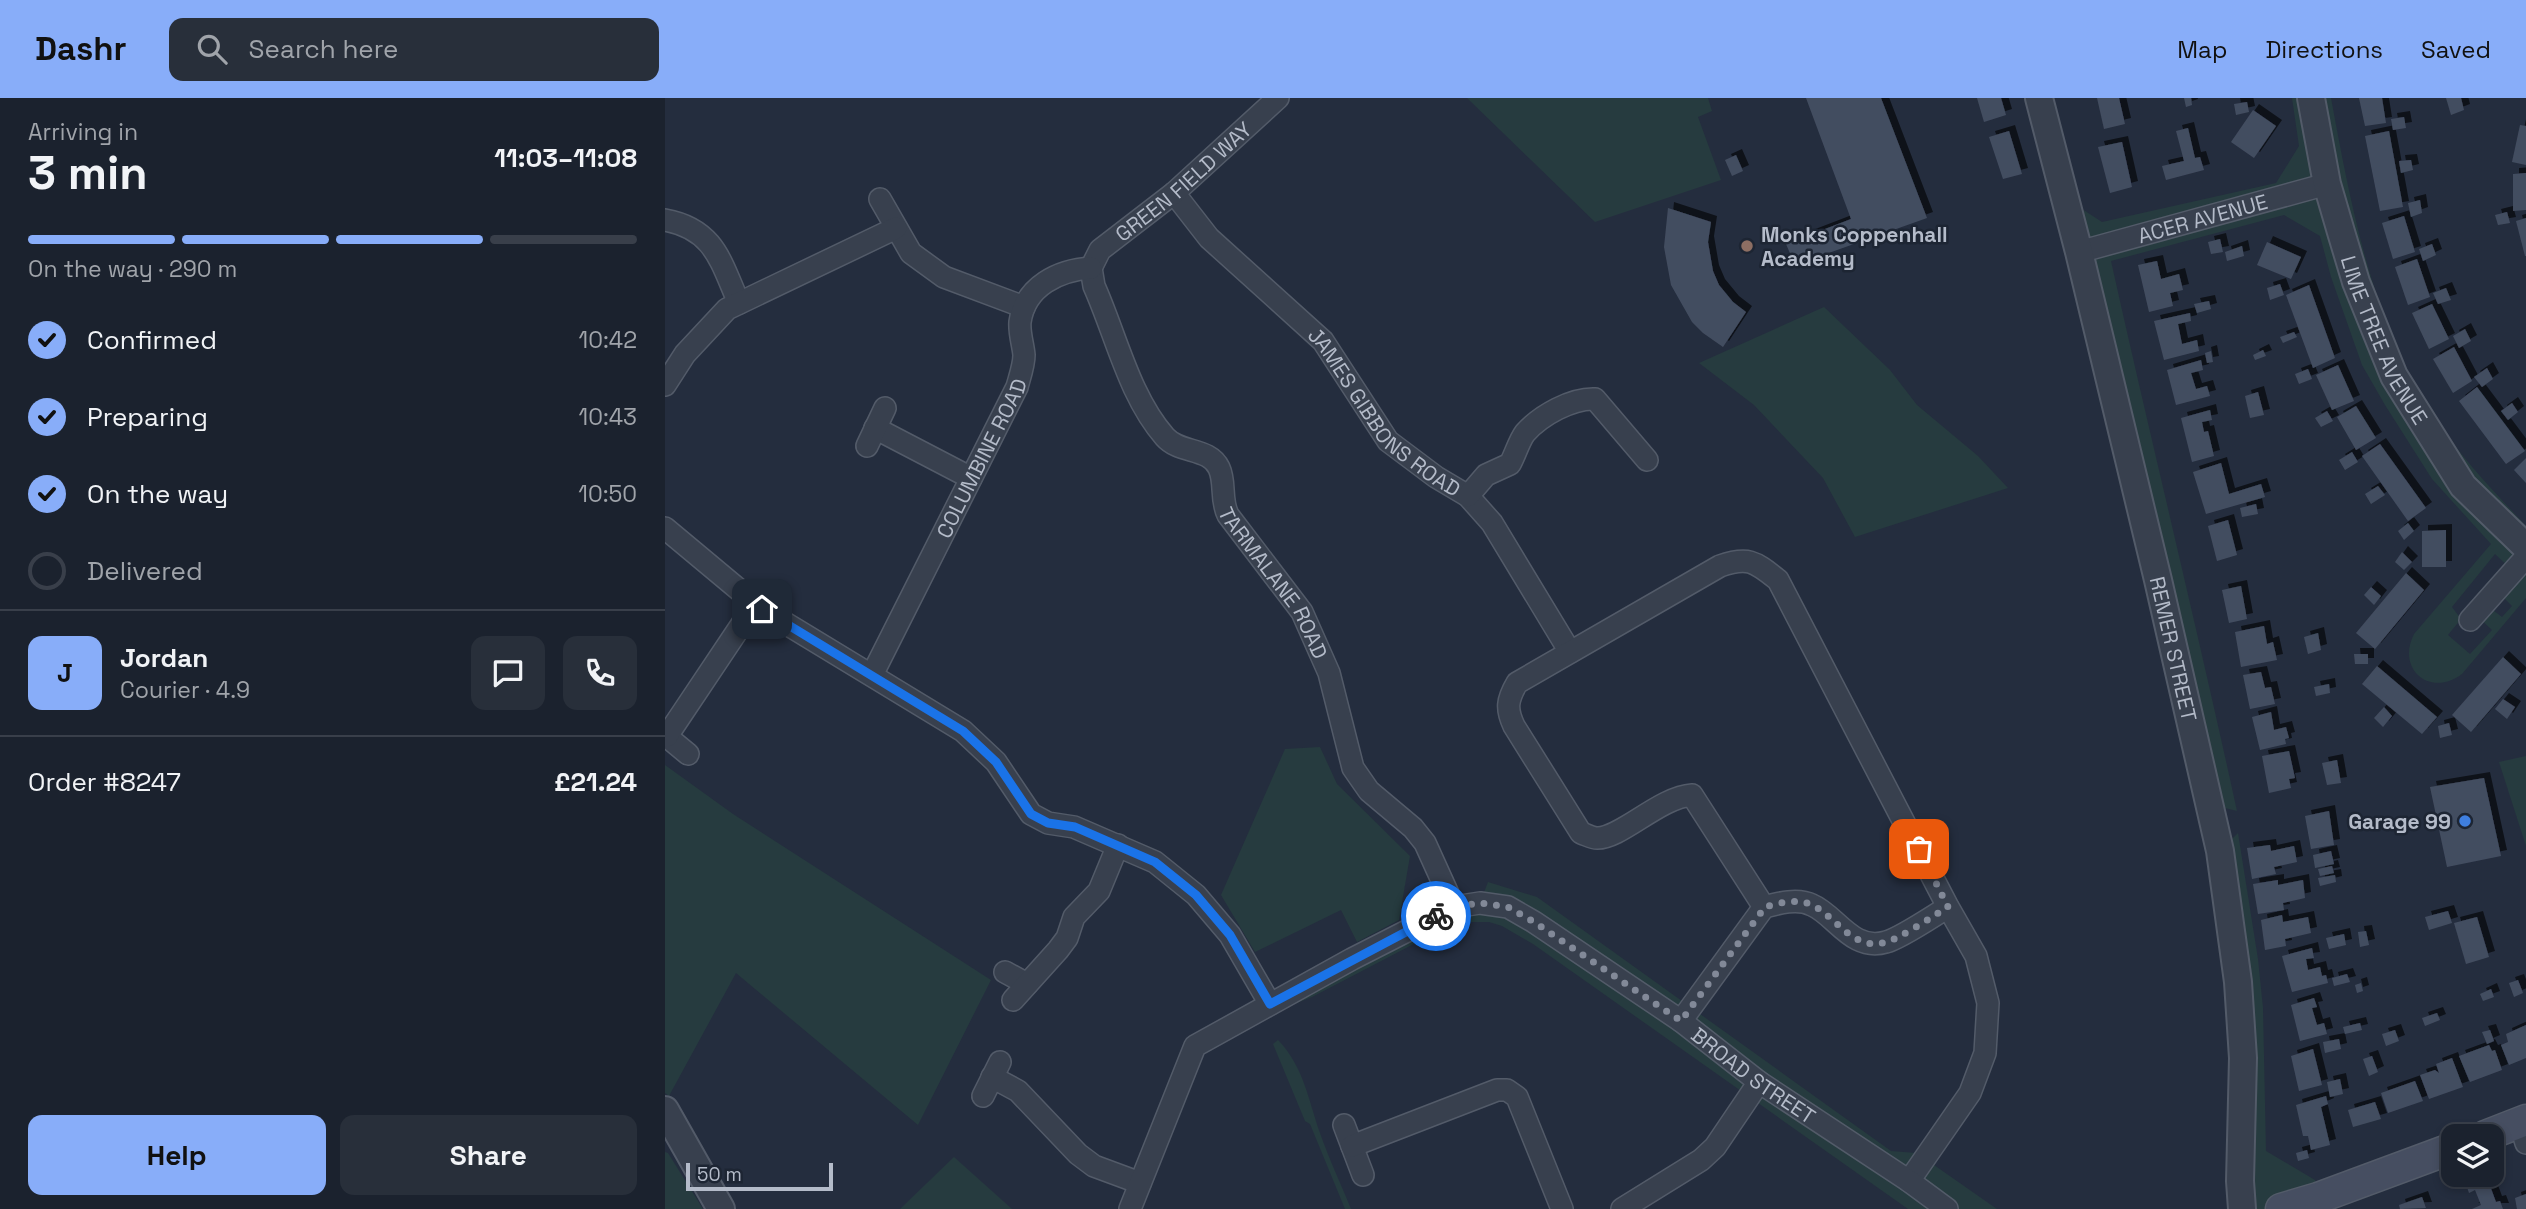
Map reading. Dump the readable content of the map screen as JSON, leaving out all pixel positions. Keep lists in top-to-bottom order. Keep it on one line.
{"streets":{"street":["GREEN FIELD WAY","ACER AVENUE","LIME TREE AVENUE","JAMES GIBBONS ROAD","COLUMBINE ROAD","TARMALANE ROAD","REMER STREET","BROAD STREET"]},"crossings":[["GREEN FIELD WAY","JAMES GIBBONS ROAD"],["GREEN FIELD WAY","TARMALANE ROAD"],["ACER AVENUE","LIME TREE AVENUE"],["ACER AVENUE","REMER STREET"],["TARMALANE ROAD","BROAD STREET"]],"places":["Monks Coppenhall Academy","Garage 99"],"scale_bar":"50 m","page":{"header":"Dashr","search":"Search here","nav":["Map","Directions","Saved"],"heading":["3 min","Arriving in","11:03–11:08"],"panel":["Jordan","Courier · 4.9","Order #8247","£21.24"],"bar":"On the way · 290 m","list":[["Confirmed","10:42"],["Preparing","10:43"],["On the way","10:50"],"Delivered"],"round":"J","buttons":["Help","Share"],"scale":"50 m"}}
